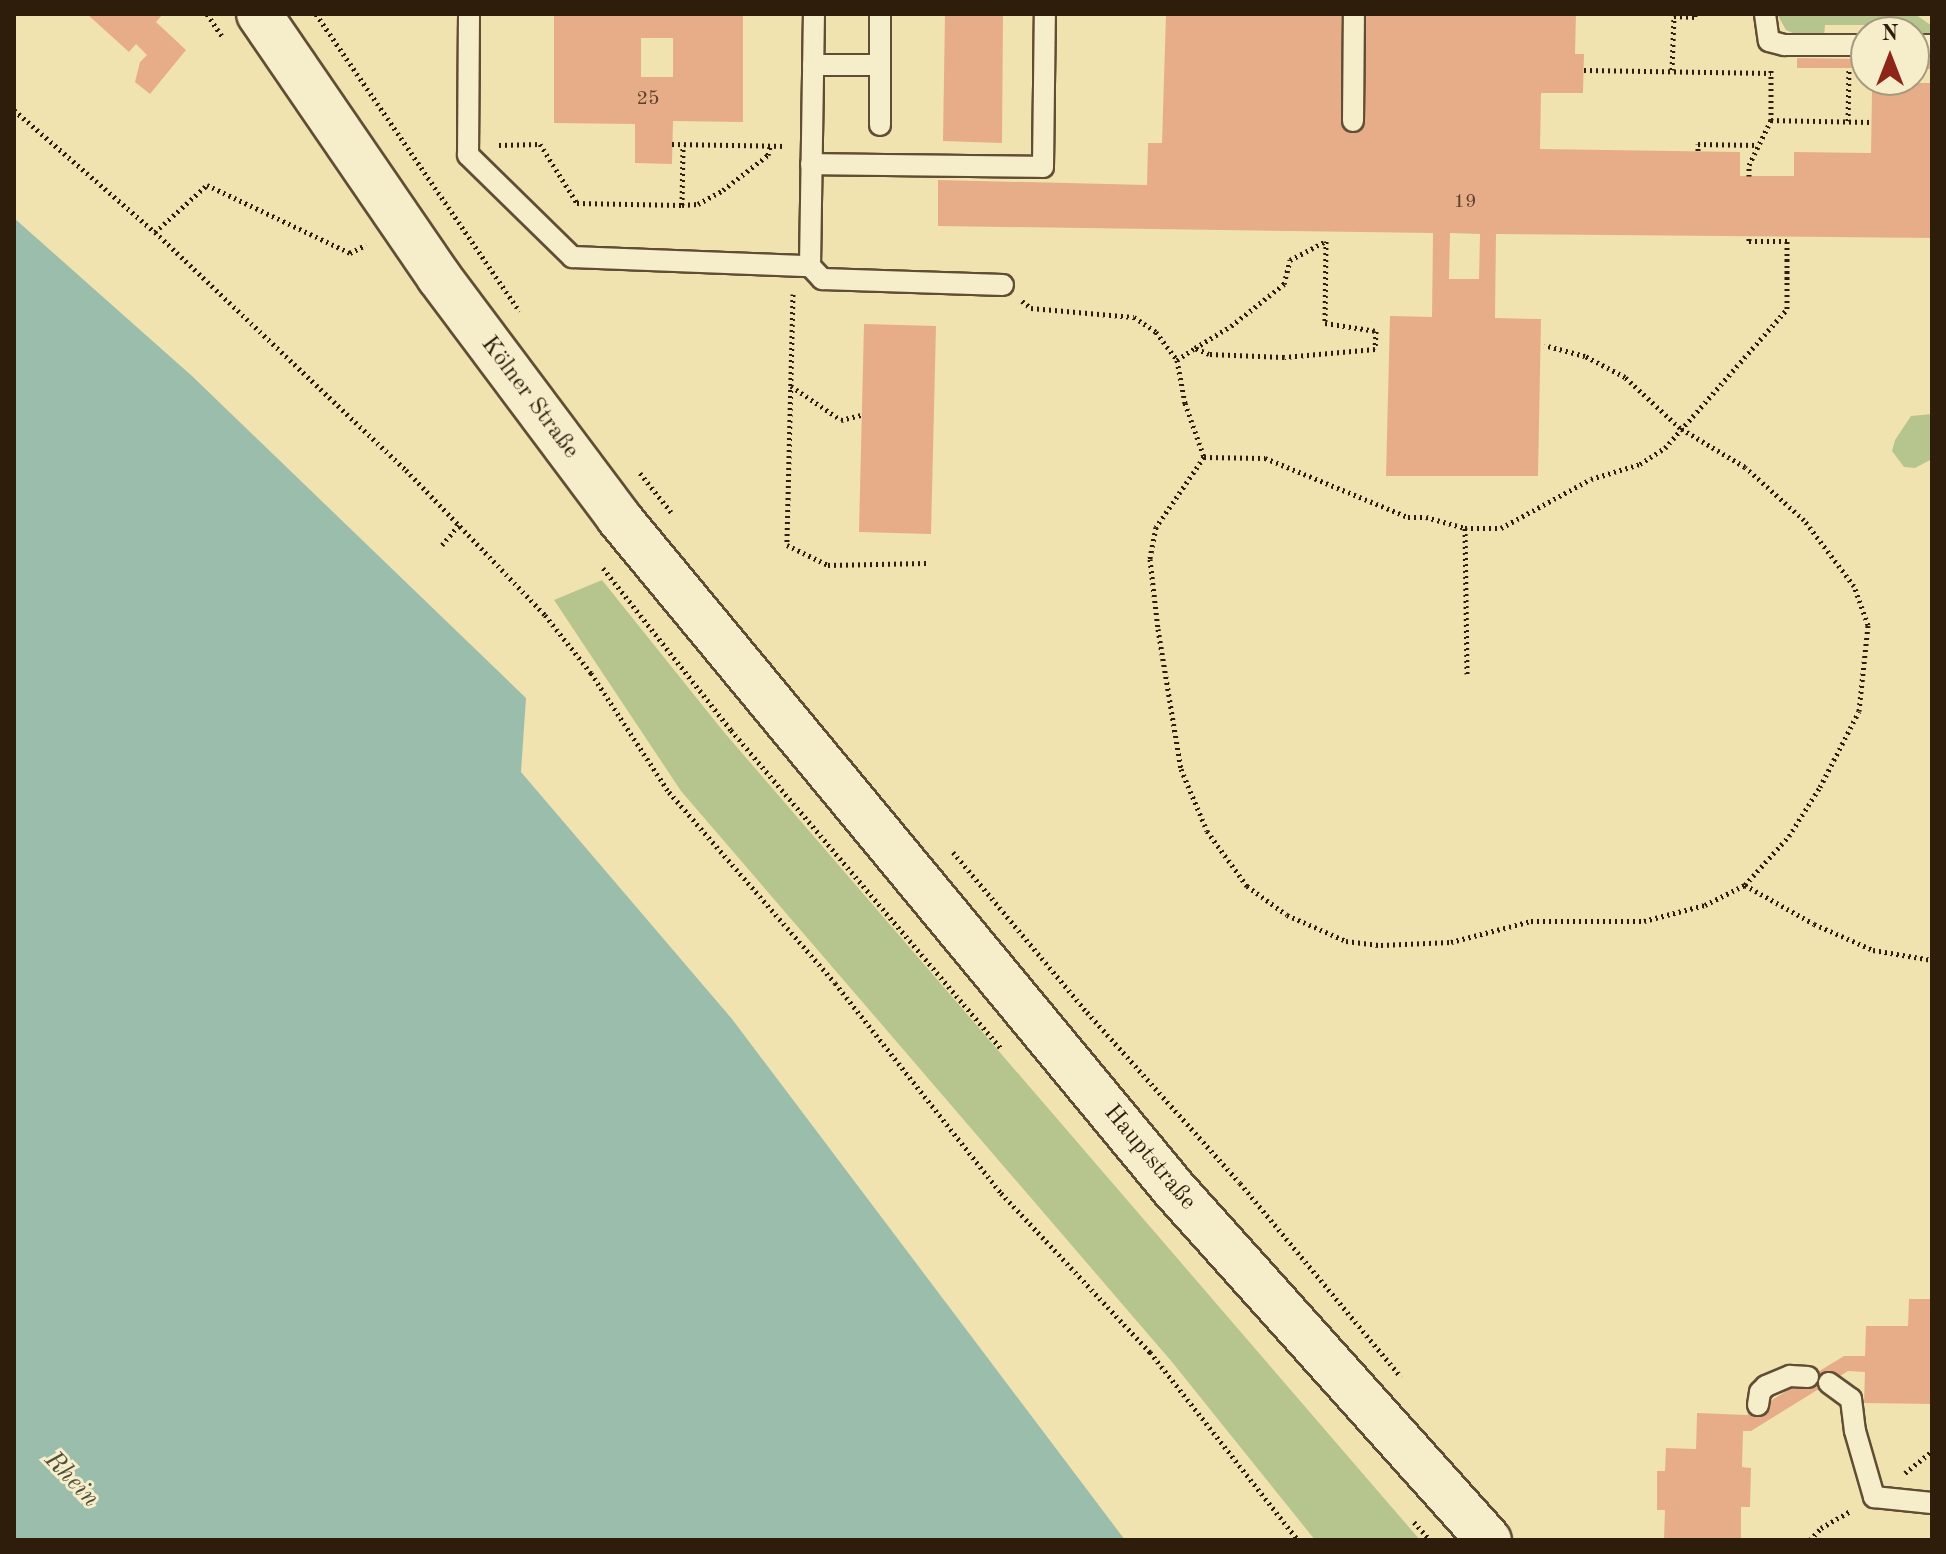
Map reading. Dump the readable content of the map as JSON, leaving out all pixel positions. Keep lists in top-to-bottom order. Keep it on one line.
{"streets":{"main road":["Kölner Straße","Hauptstraße"]},"crossings":[["Kölner Straße","Hauptstraße"]],"water":["Rhein"],"house_numbers":["25","19"],"north":"top"}
